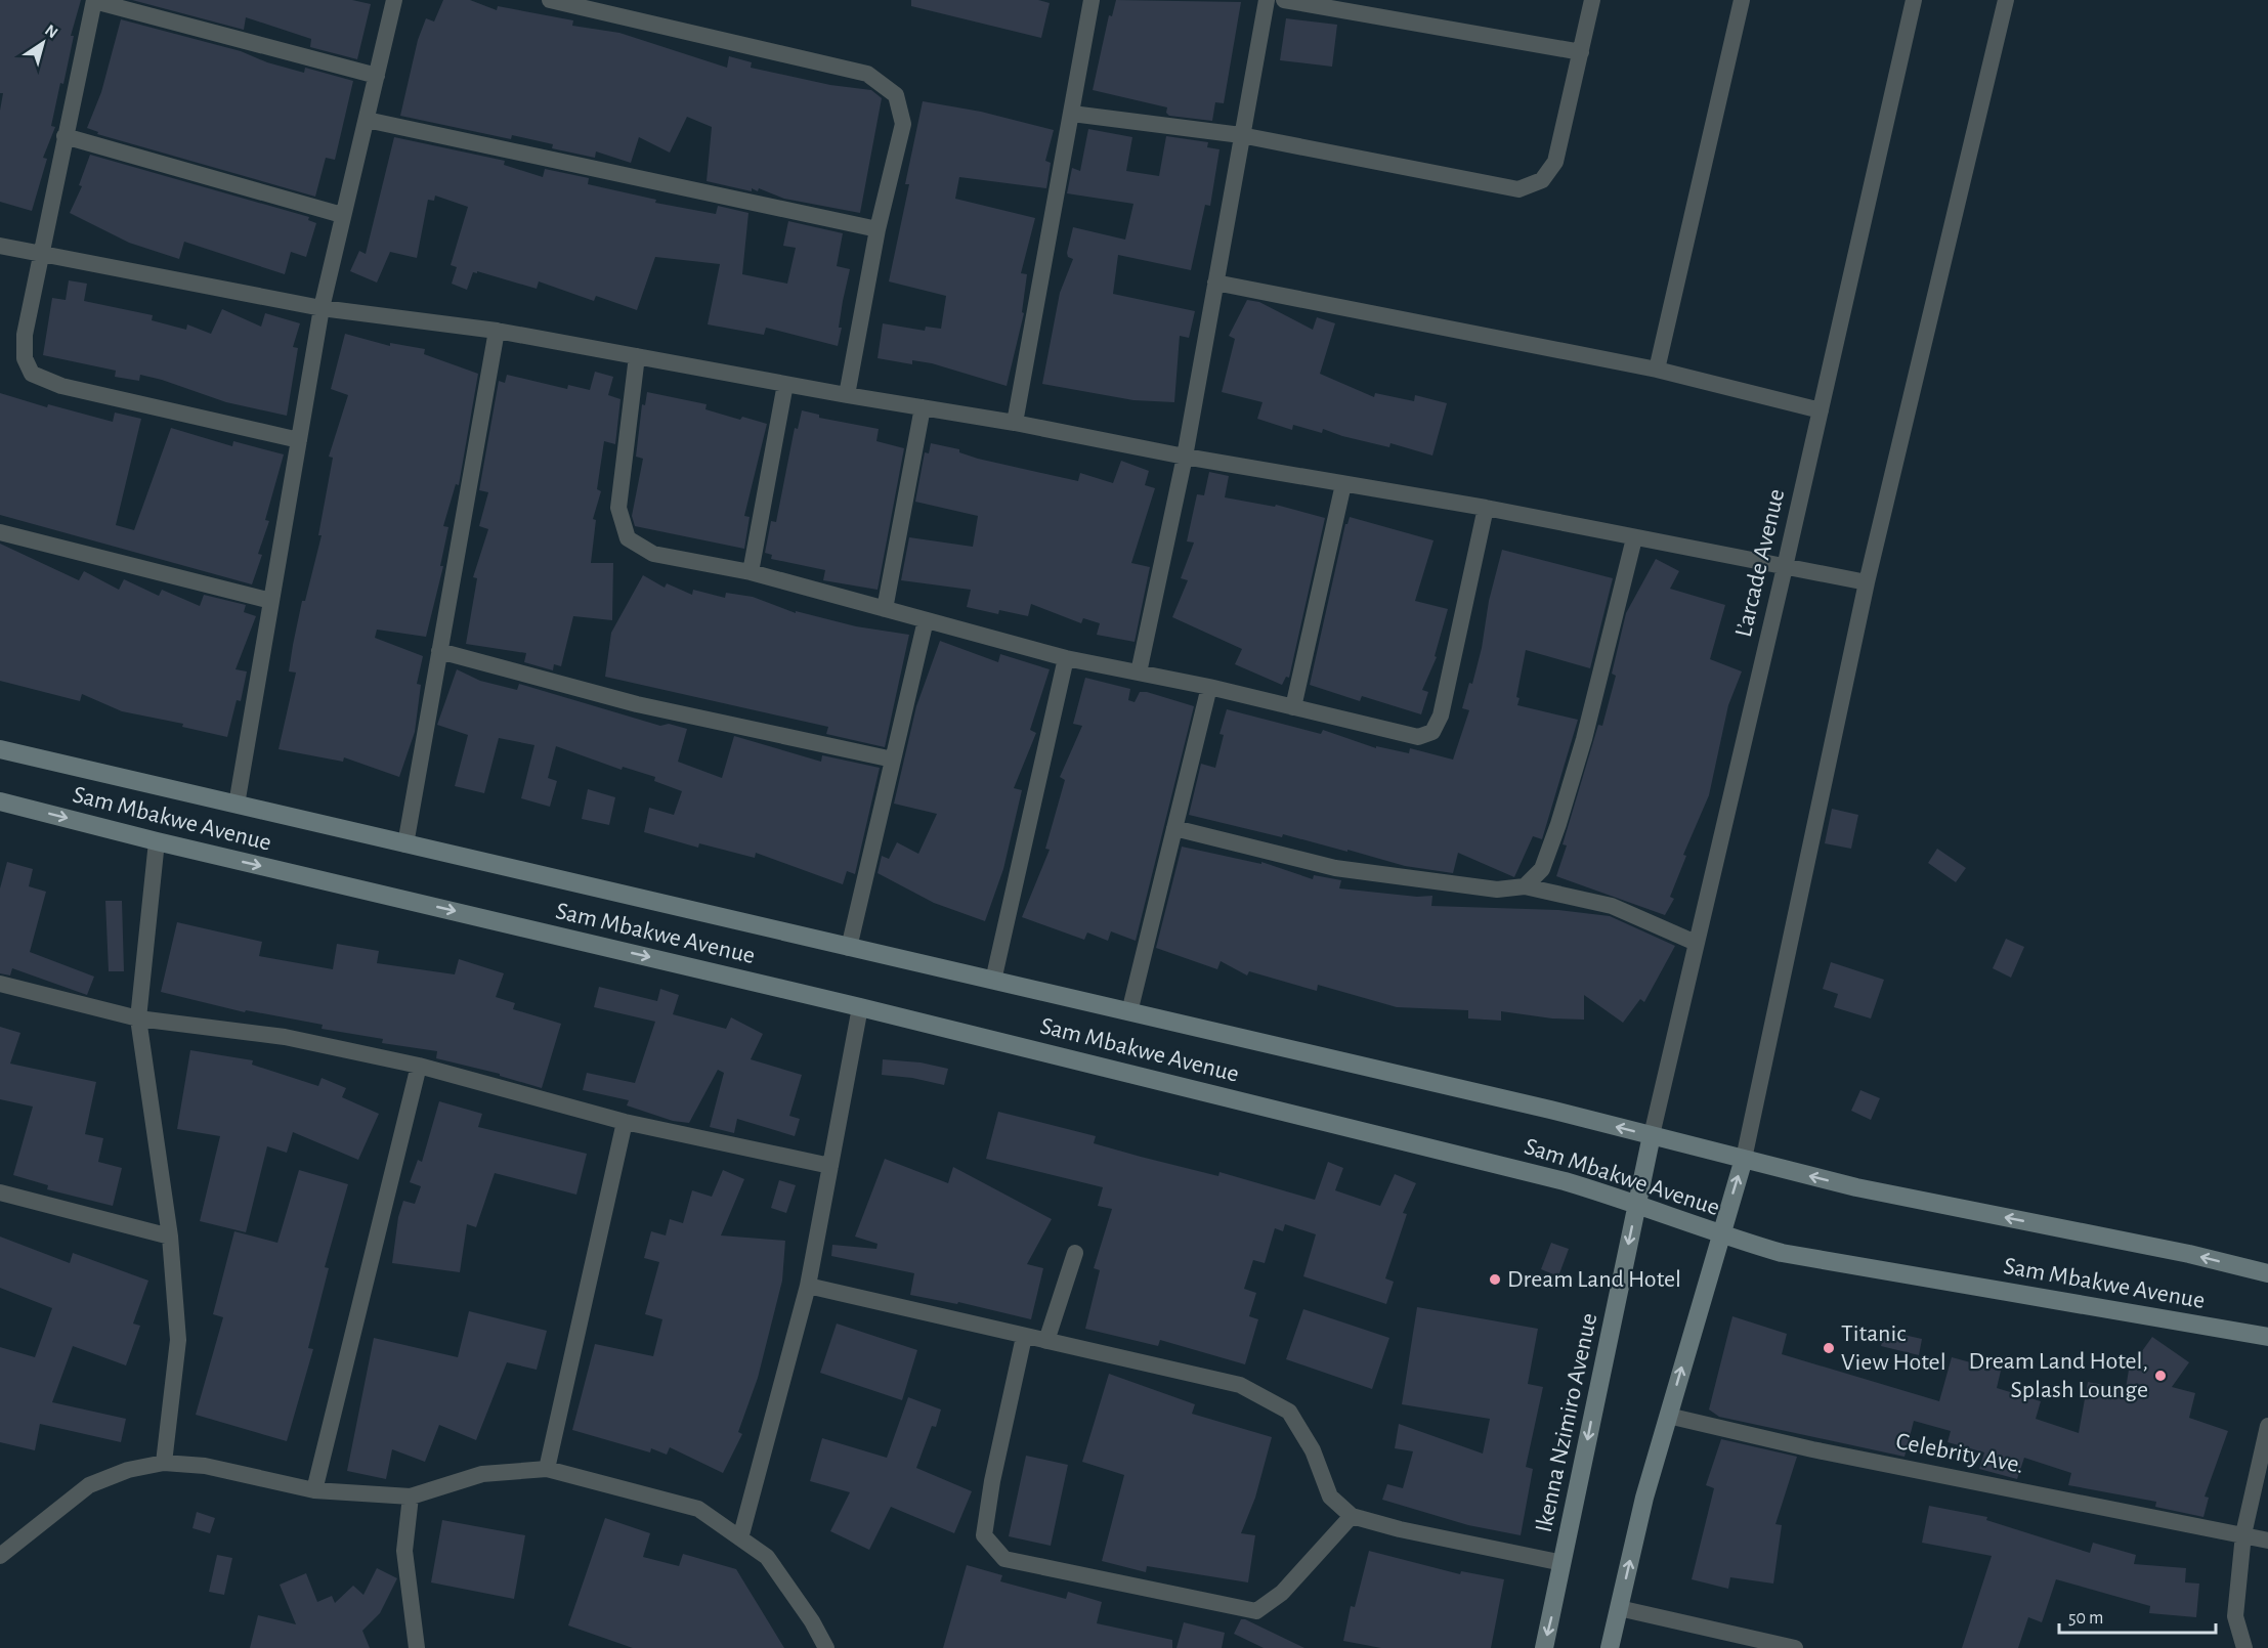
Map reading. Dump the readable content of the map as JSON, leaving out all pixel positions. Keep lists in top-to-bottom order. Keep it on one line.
{"streets":{"main road":["Sam Mbakwe Avenue","Ikenna Nzimiro Avenue"],"street":["L’arcade Avenue","Celebrity Ave."]},"crossings":[["L’arcade Avenue","Sam Mbakwe Avenue"],["L’arcade Avenue","Ikenna Nzimiro Avenue"],["Sam Mbakwe Avenue","Ikenna Nzimiro Avenue"]],"places":["Dream Land Hotel","Titanic View Hotel","Dream Land Hotel, Splash Lounge"],"scale_bar":"50 m","north":"top right"}
